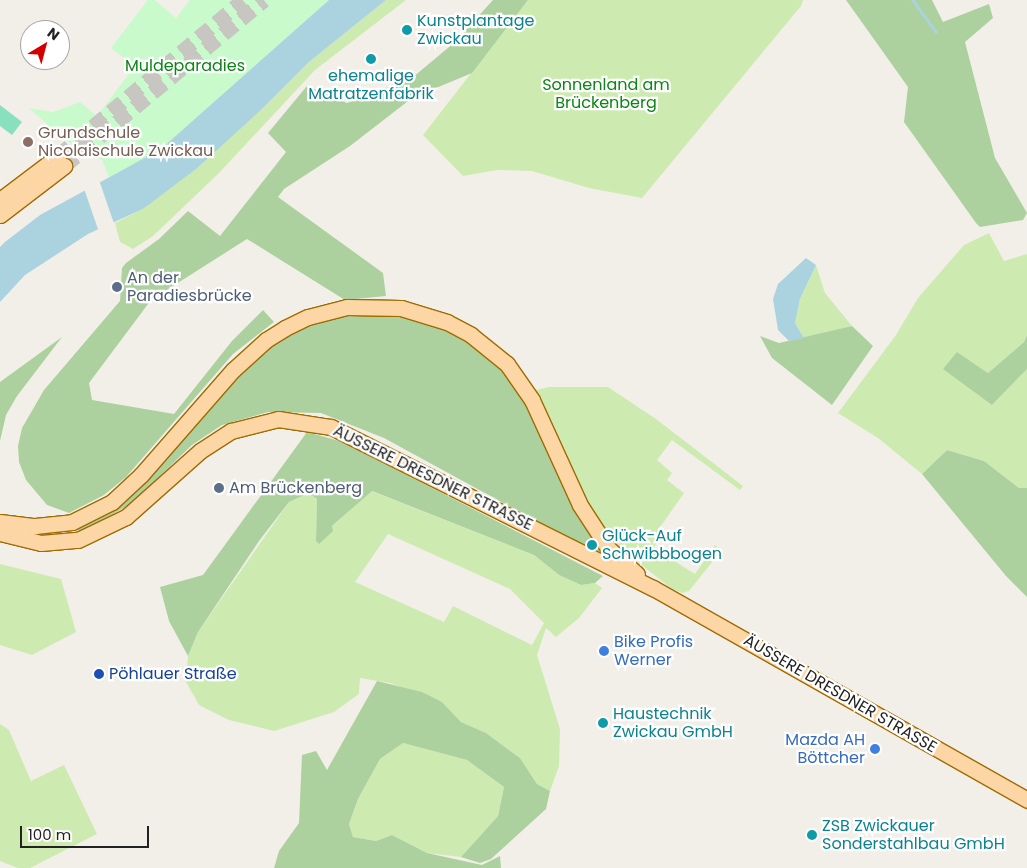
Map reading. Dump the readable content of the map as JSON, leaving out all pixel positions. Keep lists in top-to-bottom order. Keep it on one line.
{"streets":{"main road":["ÄUSSERE DRESDNER STRASSE"]},"parks":["Muldeparadies","Sonnenland am Brückenberg"],"places":["Kunstplantage Zwickau","ehemalige Matratzenfabrik","Grundschule Nicolaischule Zwickau","An der Paradiesbrücke","Am Brückenberg","Glück-Auf Schwibbbogen","Bike Profis Werner","Pöhlauer Straße","Haustechnik Zwickau GmbH","Mazda AH Böttcher","ZSB Zwickauer Sonderstahlbau GmbH"],"scale_bar":"100 m","north":"top right"}
